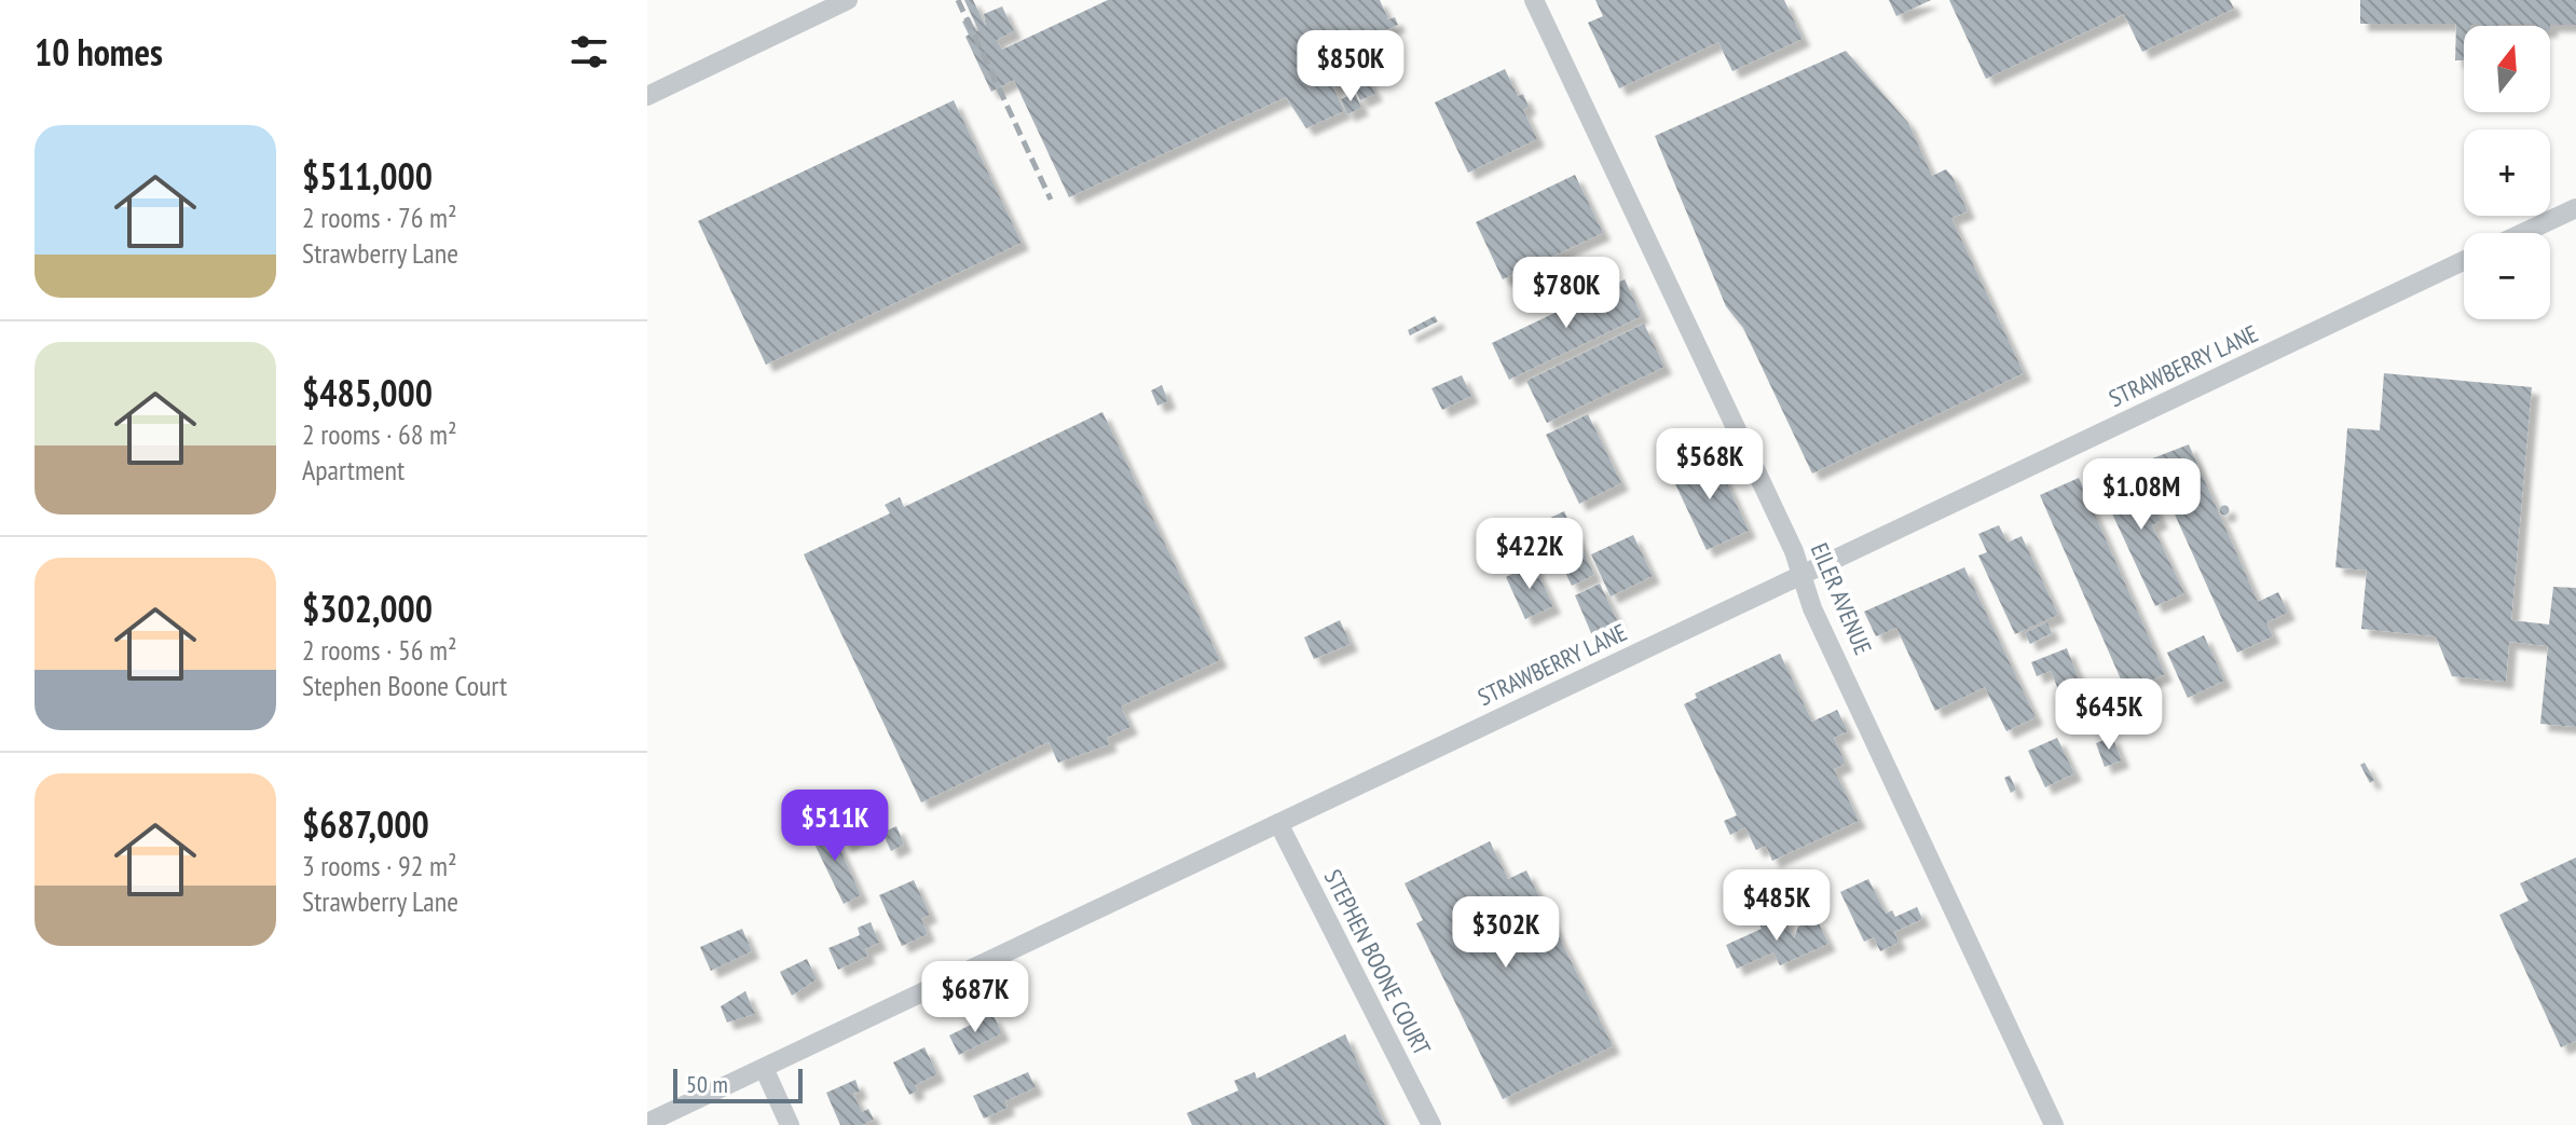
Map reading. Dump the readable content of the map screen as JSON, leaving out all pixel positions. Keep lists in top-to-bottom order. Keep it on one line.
{"streets":{"street":["STRAWBERRY LANE","EILER AVENUE","STEPHEN BOONE COURT"]},"crossings":[["STRAWBERRY LANE","EILER AVENUE"],["STRAWBERRY LANE","STEPHEN BOONE COURT"]],"scale_bar":"50 m","north":"top","page":{"heading":"10 homes","map_buttons":["+","−"],"price":["$850K","$780K","$568K","$1.08M","$422K","$645K","$511K","$485K","$302K","$687K"],"list":[{"name":"$511,000","note":"2 rooms · 76 m² · Strawberry Lane"},{"name":"$485,000","note":"2 rooms · 68 m² · Apartment"},{"name":"$302,000","note":"2 rooms · 56 m² · Stephen Boone Court"},{"name":"$687,000","note":"3 rooms · 92 m² · Strawberry Lane"}],"scale":"50 m"}}
